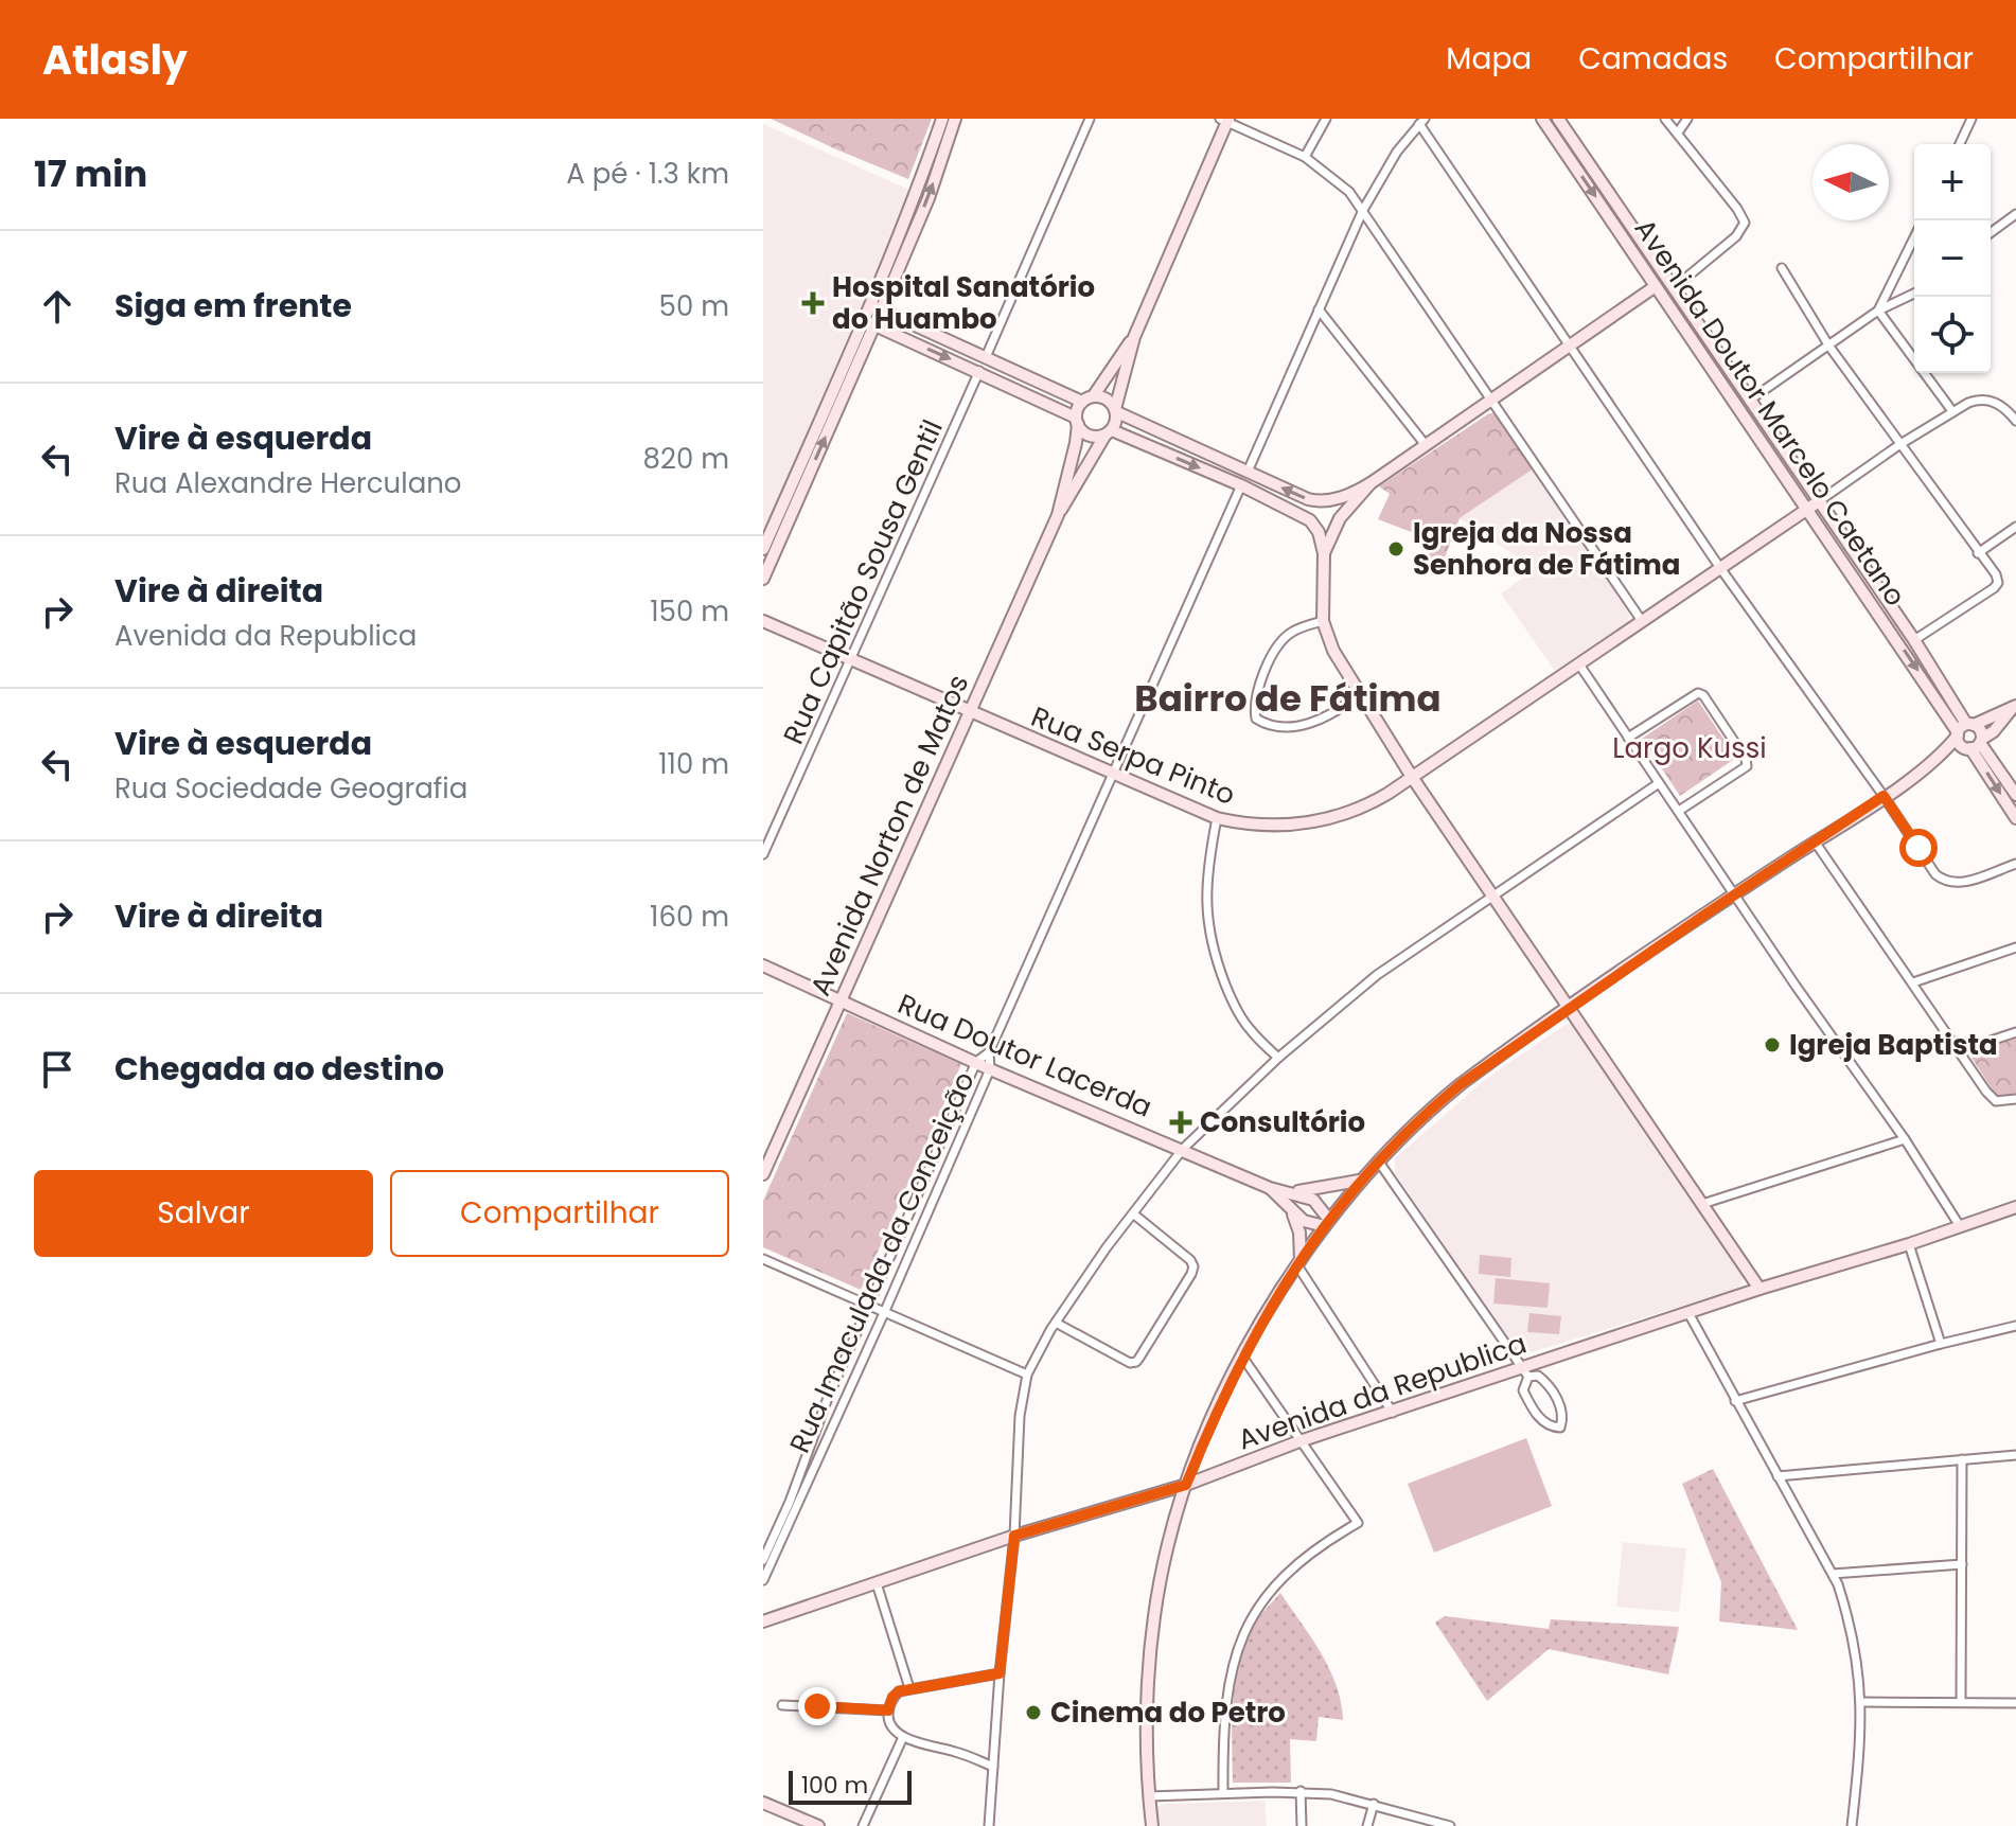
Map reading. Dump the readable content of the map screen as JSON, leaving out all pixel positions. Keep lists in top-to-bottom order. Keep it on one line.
{"streets":{"street":["Avenida Doutor Marcelo Caetano","Rua Capitão Sousa Gentil","Rua Serpa Pinto","Avenida Norton de Matos","Rua Doutor Lacerda","Rua Imaculada da Conceição","Avenida da Republica"]},"crossings":[["Avenida Doutor Marcelo Caetano","Rua Serpa Pinto"],["Rua Capitão Sousa Gentil","Rua Serpa Pinto"],["Rua Serpa Pinto","Avenida Norton de Matos"],["Rua Serpa Pinto","Rua Imaculada da Conceição"],["Avenida Norton de Matos","Rua Doutor Lacerda"],["Rua Doutor Lacerda","Rua Imaculada da Conceição"]],"districts":["Bairro de Fátima"],"parks":["Largo Kussi"],"places":{"health":["Hospital Sanatório do Huambo","Consultório"],"other":["Igreja da Nossa Senhora de Fátima","Igreja Baptista","Cinema do Petro"]},"scale_bar":"100 m","north":"left","page":{"header":"Atlasly","nav":["Mapa","Camadas","Compartilhar"],"heading":["17 min","A pé · 1.3 km"],"map_buttons":["+","−"],"list":[["Siga em frente","50 m"],["Vire à esquerda","Rua Alexandre Herculano","820 m"],["Vire à direita","Avenida da Republica","150 m"],["Vire à esquerda","Rua Sociedade Geografia","110 m"],["Vire à direita","160 m"],"Chegada ao destino"],"buttons":["Salvar","Compartilhar"],"scale":"100 m"}}
